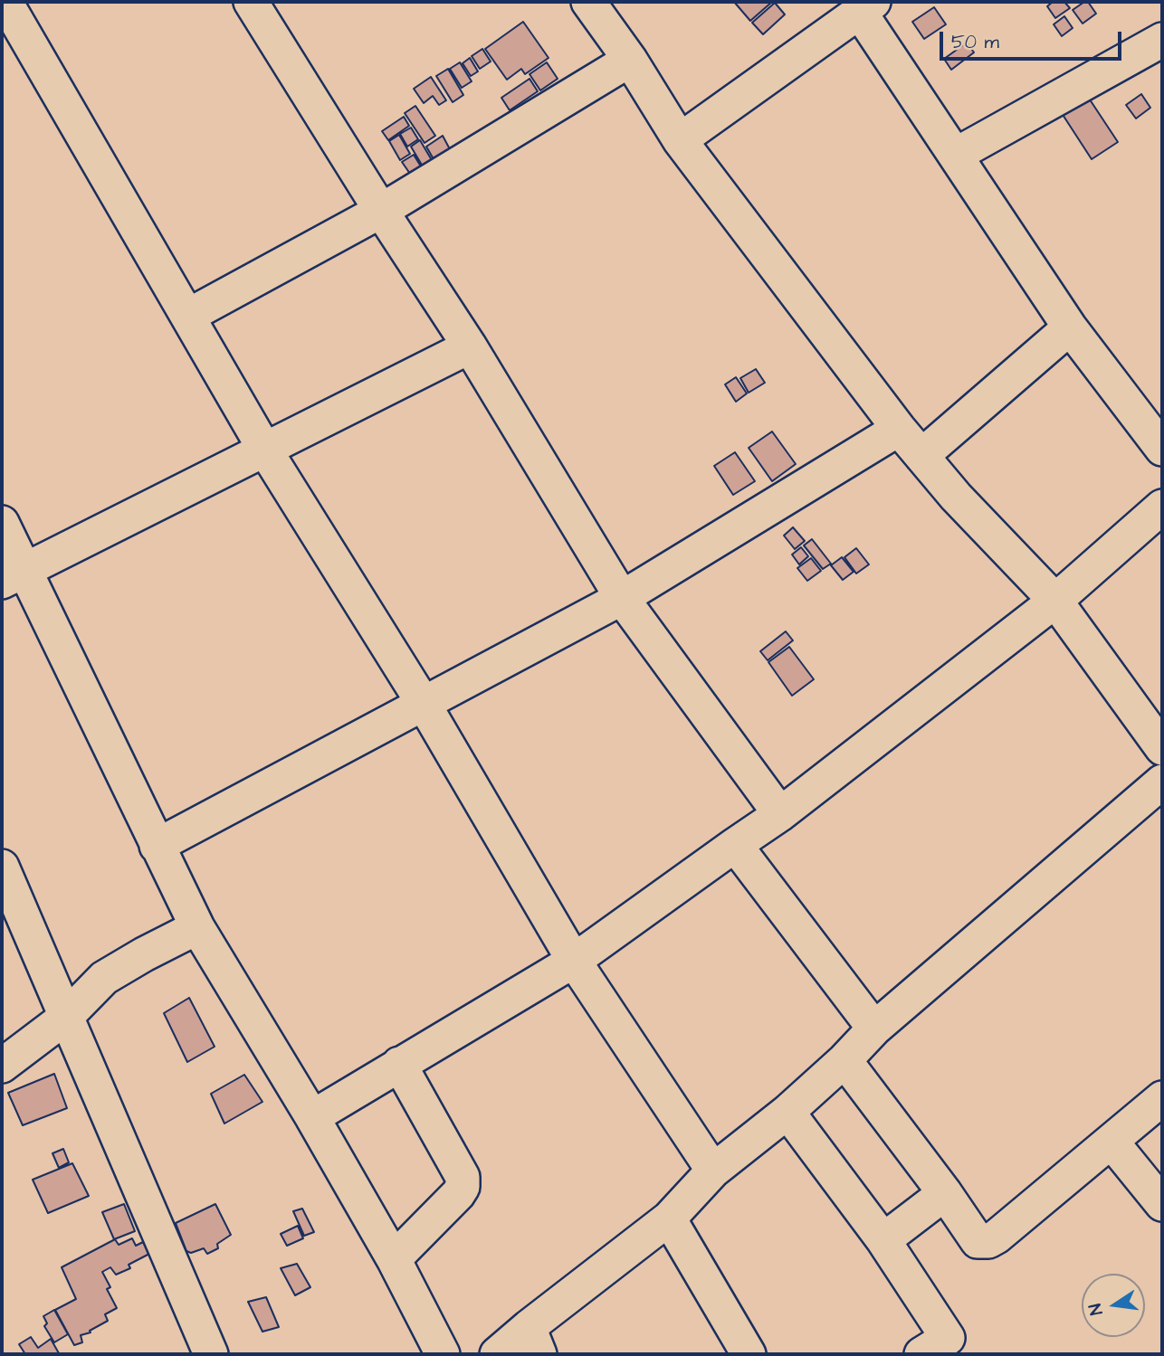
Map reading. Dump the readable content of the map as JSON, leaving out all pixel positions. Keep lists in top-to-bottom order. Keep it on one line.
{"scale_bar":"50 m","north":"left"}
